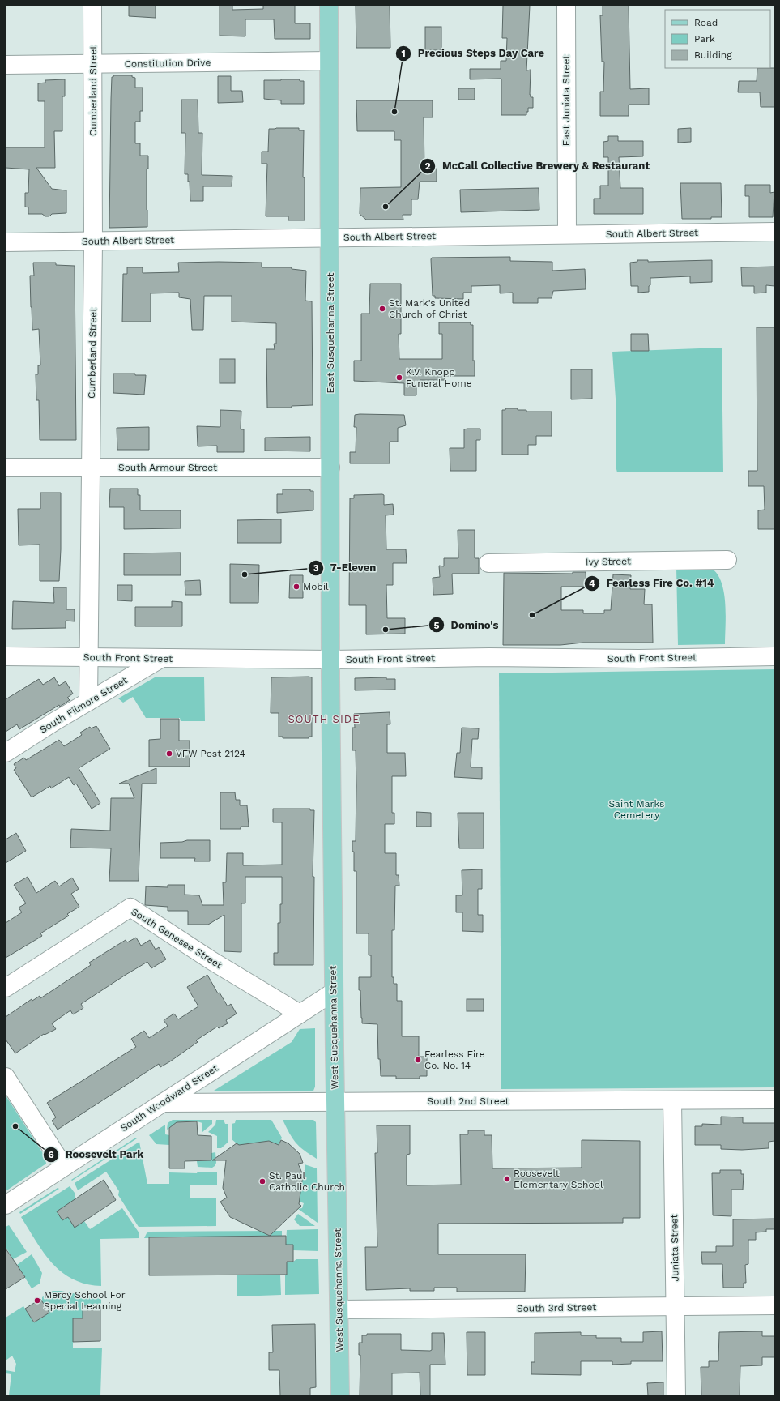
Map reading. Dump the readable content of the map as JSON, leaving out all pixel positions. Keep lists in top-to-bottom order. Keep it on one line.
{"streets":{"main road":["East Susquehanna Street","West Susquehanna Street"],"street":["Constitution Drive","Cumberland Street","East Juniata Street","South Albert Street","South Armour Street","Ivy Street","South Front Street","South Filmore Street","South Genesee Street","South Woodward Street","South 2nd Street","Juniata Street","South 3rd Street"]},"crossings":[["Constitution Drive","Cumberland Street"],["Constitution Drive","East Susquehanna Street"],["Cumberland Street","South Albert Street"],["Cumberland Street","South Armour Street"],["Cumberland Street","South Front Street"],["Cumberland Street","South Filmore Street"],["East Juniata Street","South Albert Street"],["South Albert Street","East Susquehanna Street"],["East Susquehanna Street","South Armour Street"],["East Susquehanna Street","South Front Street"],["East Susquehanna Street","West Susquehanna Street"],["South Front Street","South Filmore Street"],["South Front Street","West Susquehanna Street"],["South Genesee Street","South Woodward Street"],["West Susquehanna Street","South Woodward Street"],["West Susquehanna Street","South 2nd Street"],["West Susquehanna Street","South 3rd Street"],["South Woodward Street","South 2nd Street"],["South 2nd Street","Juniata Street"],["Juniata Street","South 3rd Street"]],"districts":["SOUTH SIDE"],"parks":["Saint Marks Cemetery"],"places":["Precious Steps Day Care","McCall Collective Brewery & Restaurant","St. Mark's United Church of Christ","K.V. Knopp Funeral Home","7-Eleven","Mobil","Fearless Fire Co. #14","Domino's","VFW Post 2124","Fearless Fire Co. No. 14","Roosevelt Park","Roosevelt Elementary School","St. Paul Catholic Church","Mercy School For Special Learning"],"legend":["Road","Park","Building"]}
